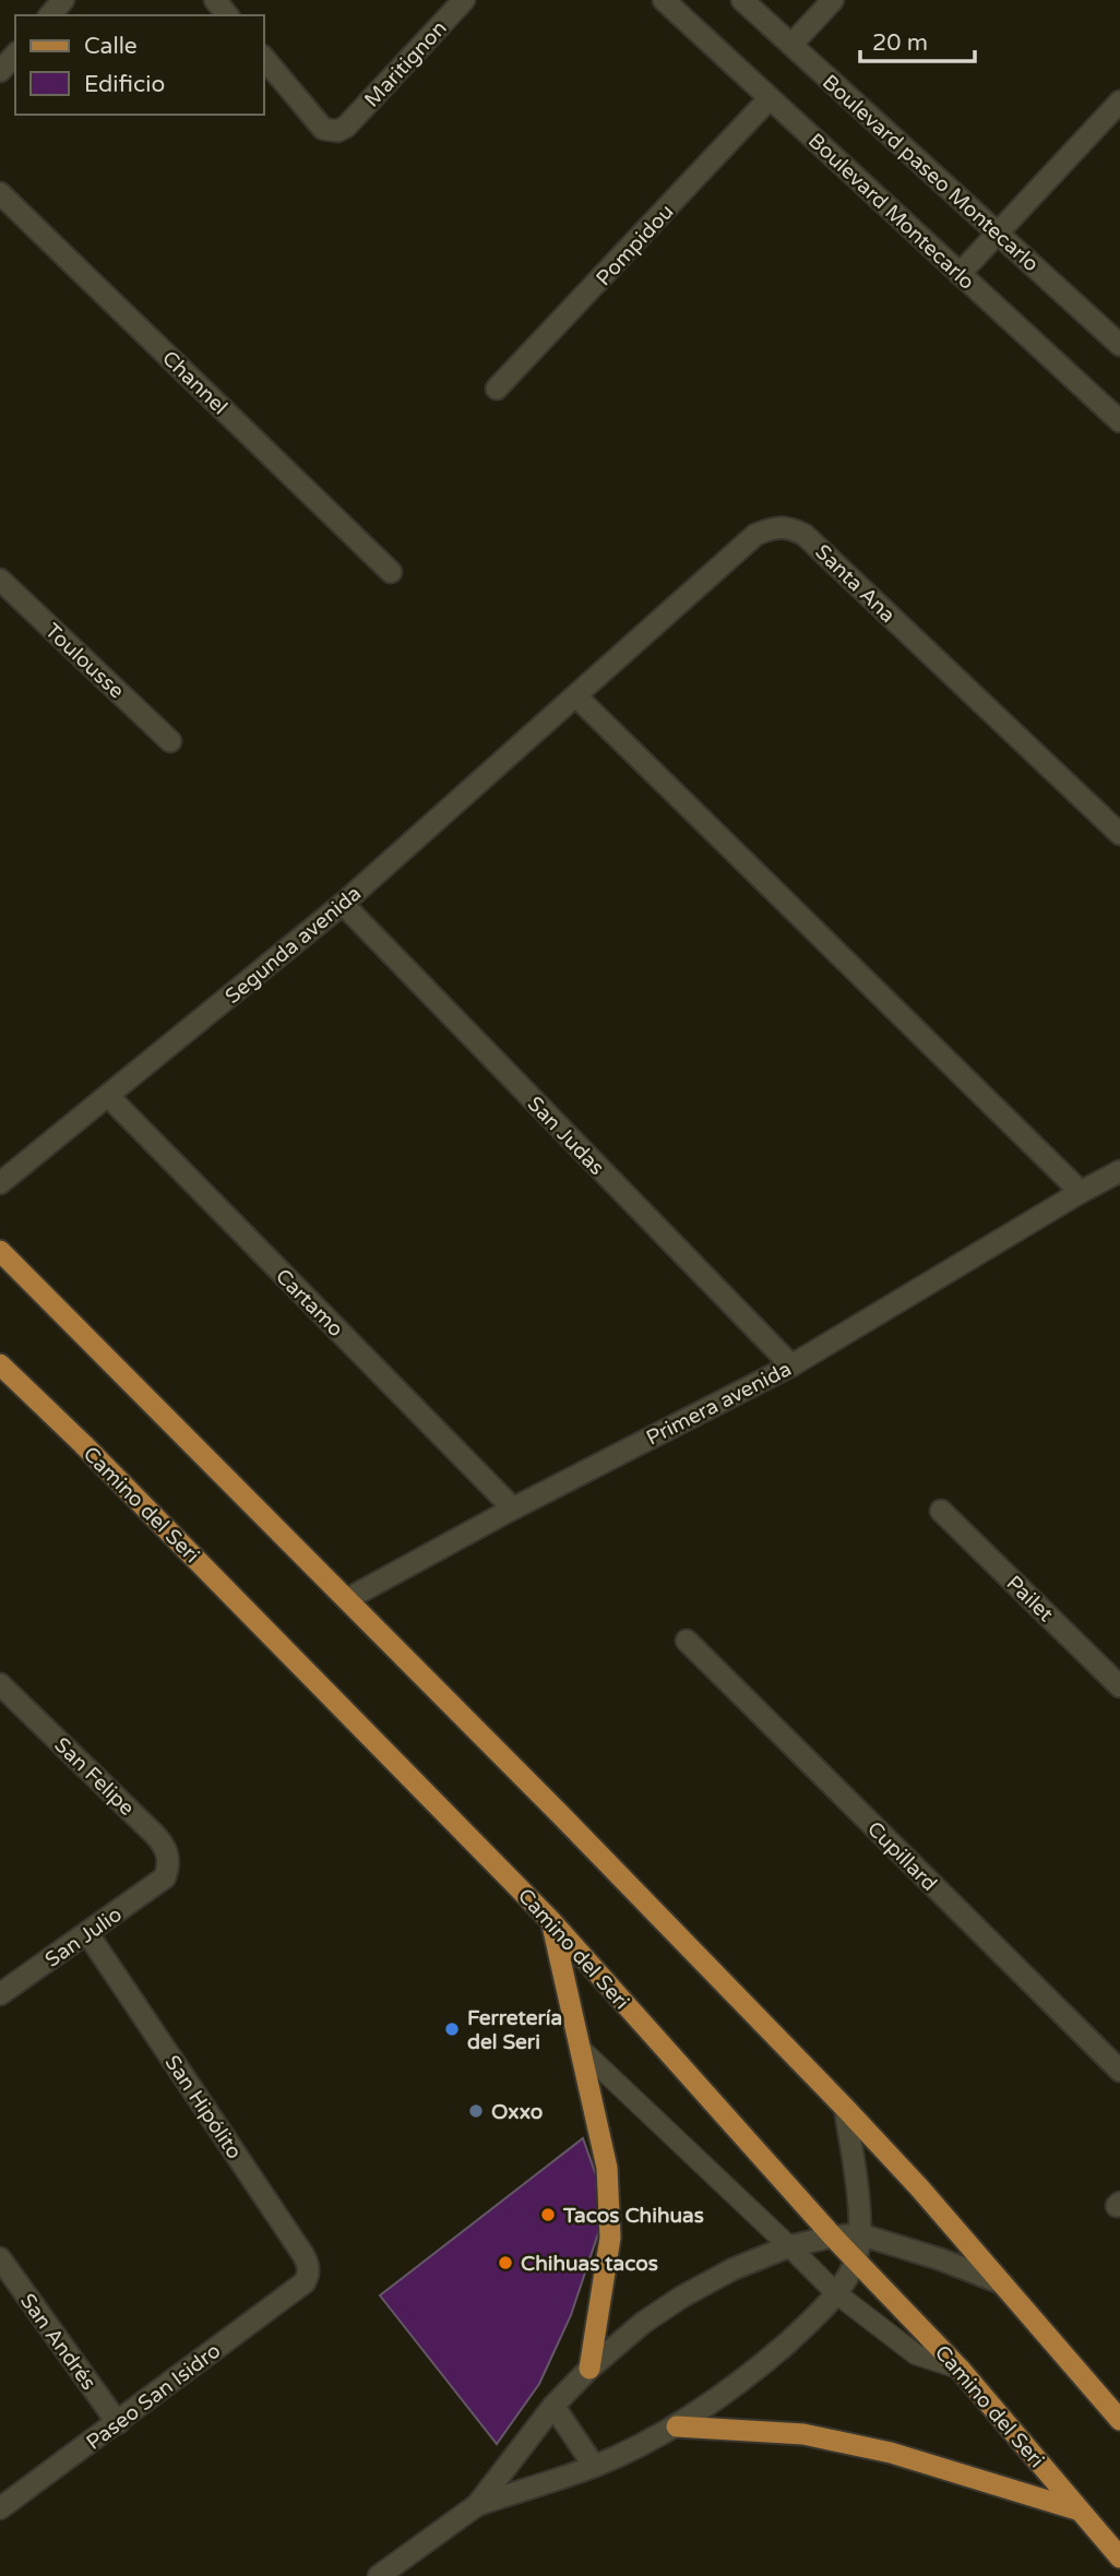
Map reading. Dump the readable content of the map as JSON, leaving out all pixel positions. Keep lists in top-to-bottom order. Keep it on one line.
{"streets":{"main road":["Camino del Seri"],"street":["Maritignon","Boulevard paseo Montecarlo","Boulevard Montecarlo","Pompidou","Channel","Santa Ana","Toulousse","Segunda avenida","San Judas","Cartamo","Primera avenida","Pailet","San Felipe","Cupillard","San Julio","San Hipólito","San Andrés","Paseo San Isidro"]},"crossings":[["Boulevard Montecarlo","Pompidou"],["Santa Ana","Segunda avenida"],["Segunda avenida","San Judas"],["Segunda avenida","Cartamo"],["San Judas","Primera avenida"],["Cartamo","Primera avenida"],["San Felipe","San Julio"],["San Julio","San Hipólito"],["San Hipólito","Paseo San Isidro"],["San Andrés","Paseo San Isidro"]],"places":["Ferretería del Seri","Oxxo","Tacos Chihuas","Chihuas tacos"],"legend":["Calle","Edificio"],"scale_bar":"20 m"}
